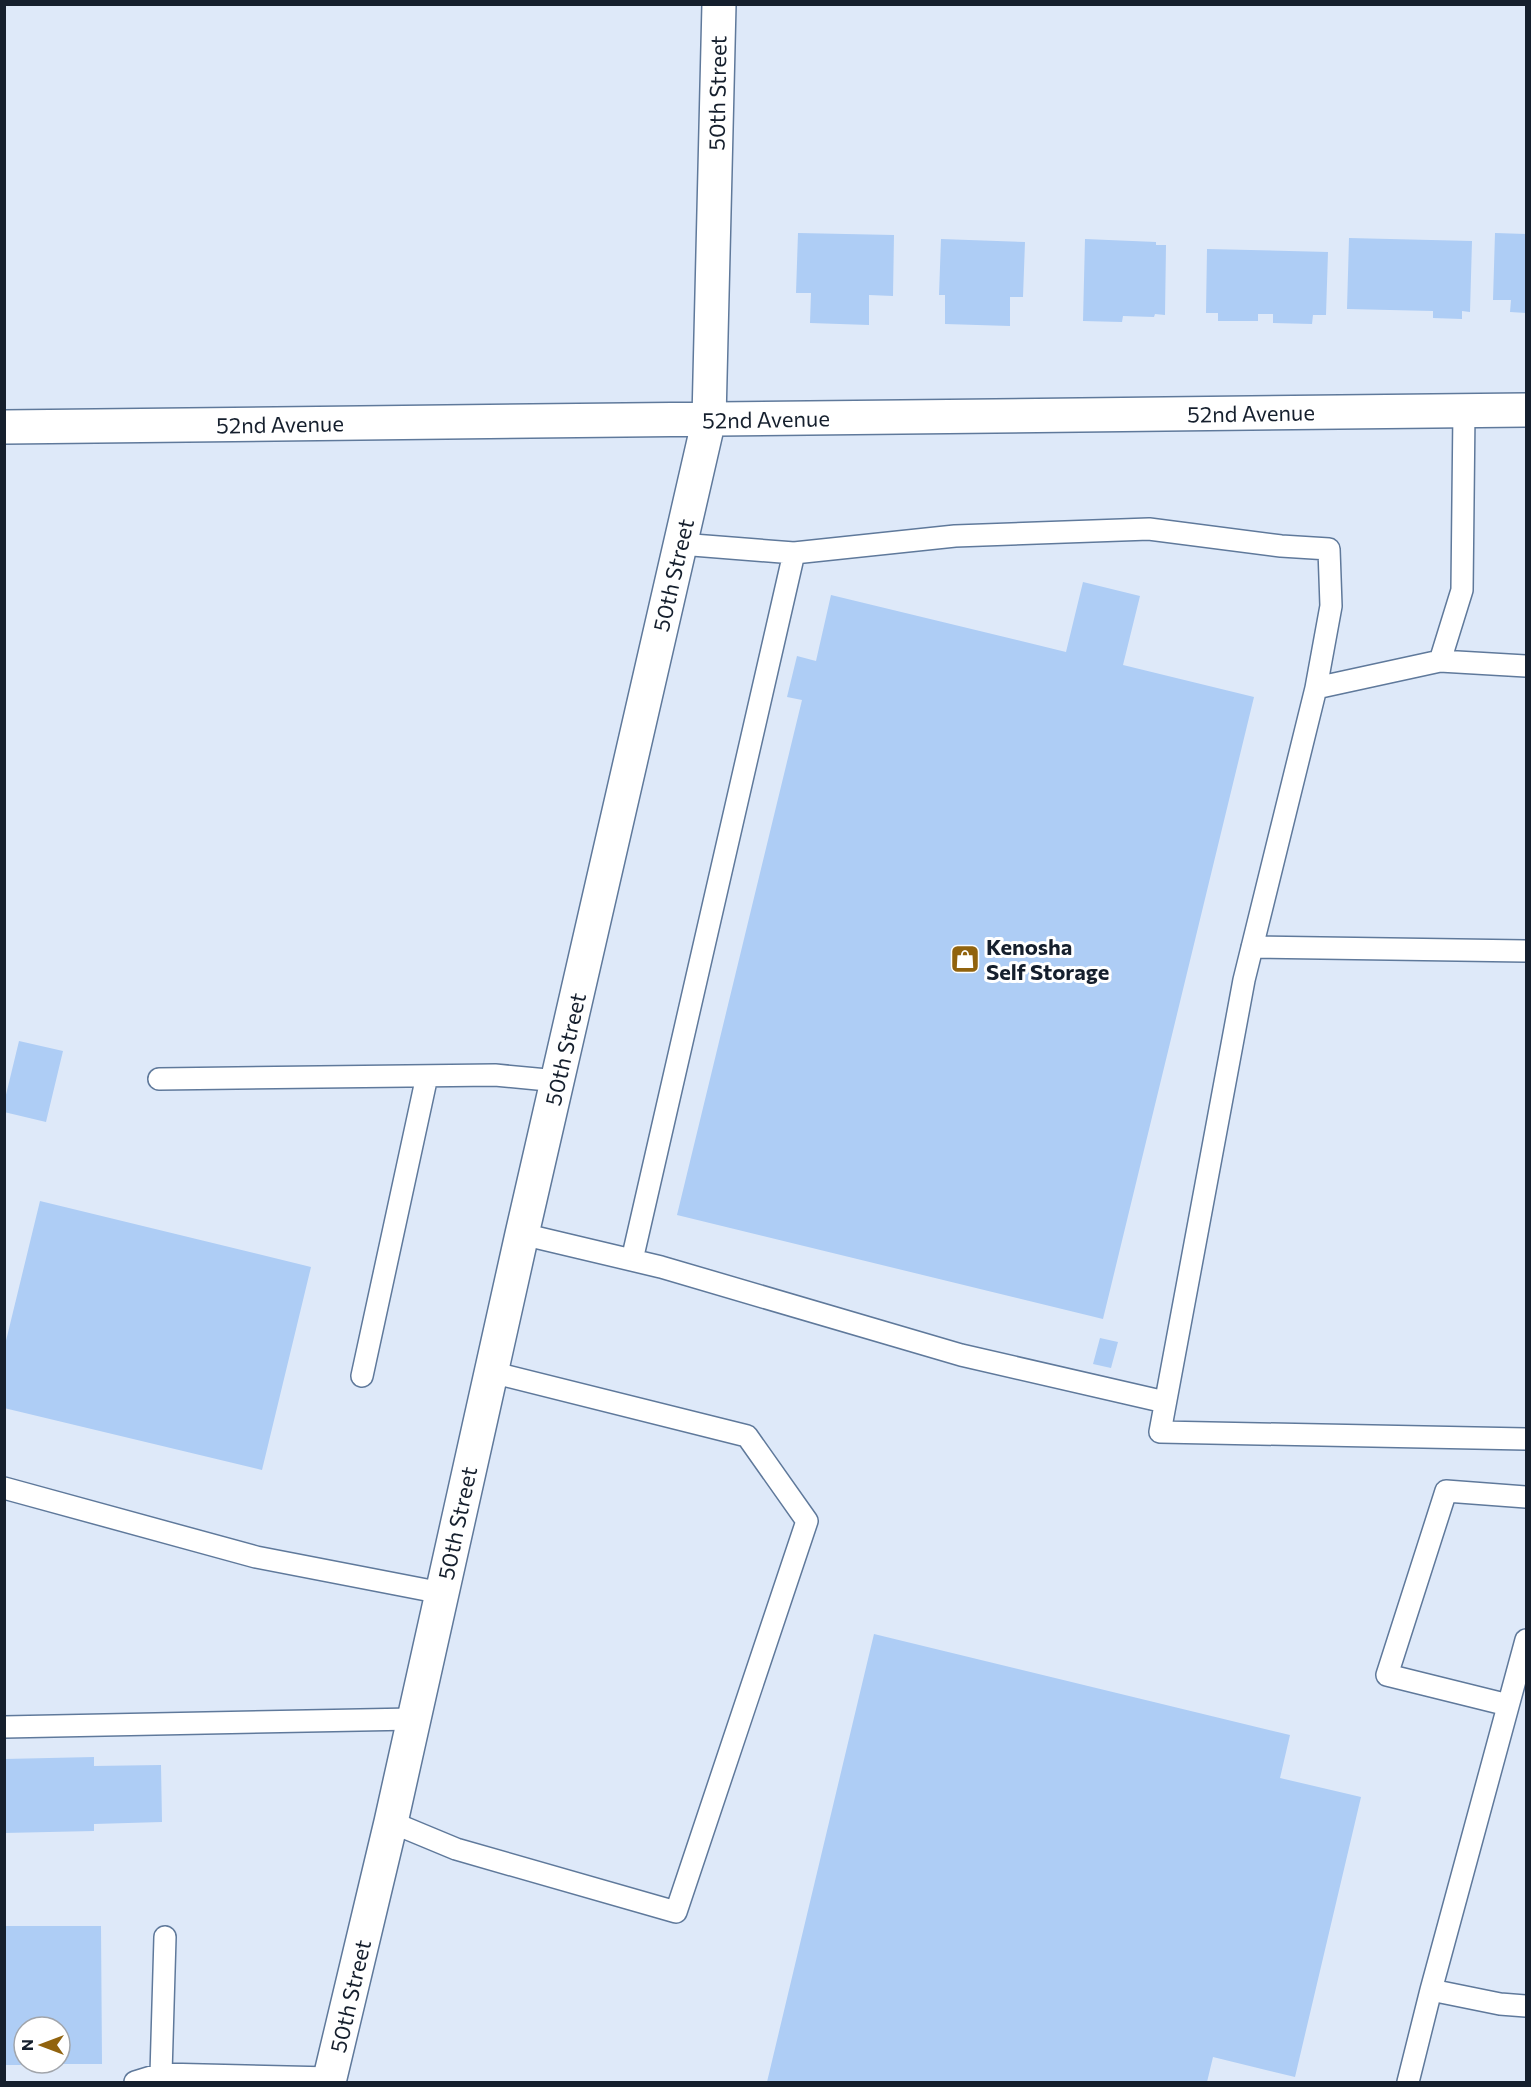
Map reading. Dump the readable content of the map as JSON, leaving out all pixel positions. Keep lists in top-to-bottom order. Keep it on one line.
{"streets":{"street":["50th Street","52nd Avenue"]},"crossings":[["50th Street","52nd Avenue"]],"places":{"shop":["Kenosha Self Storage"]},"north":"left"}
